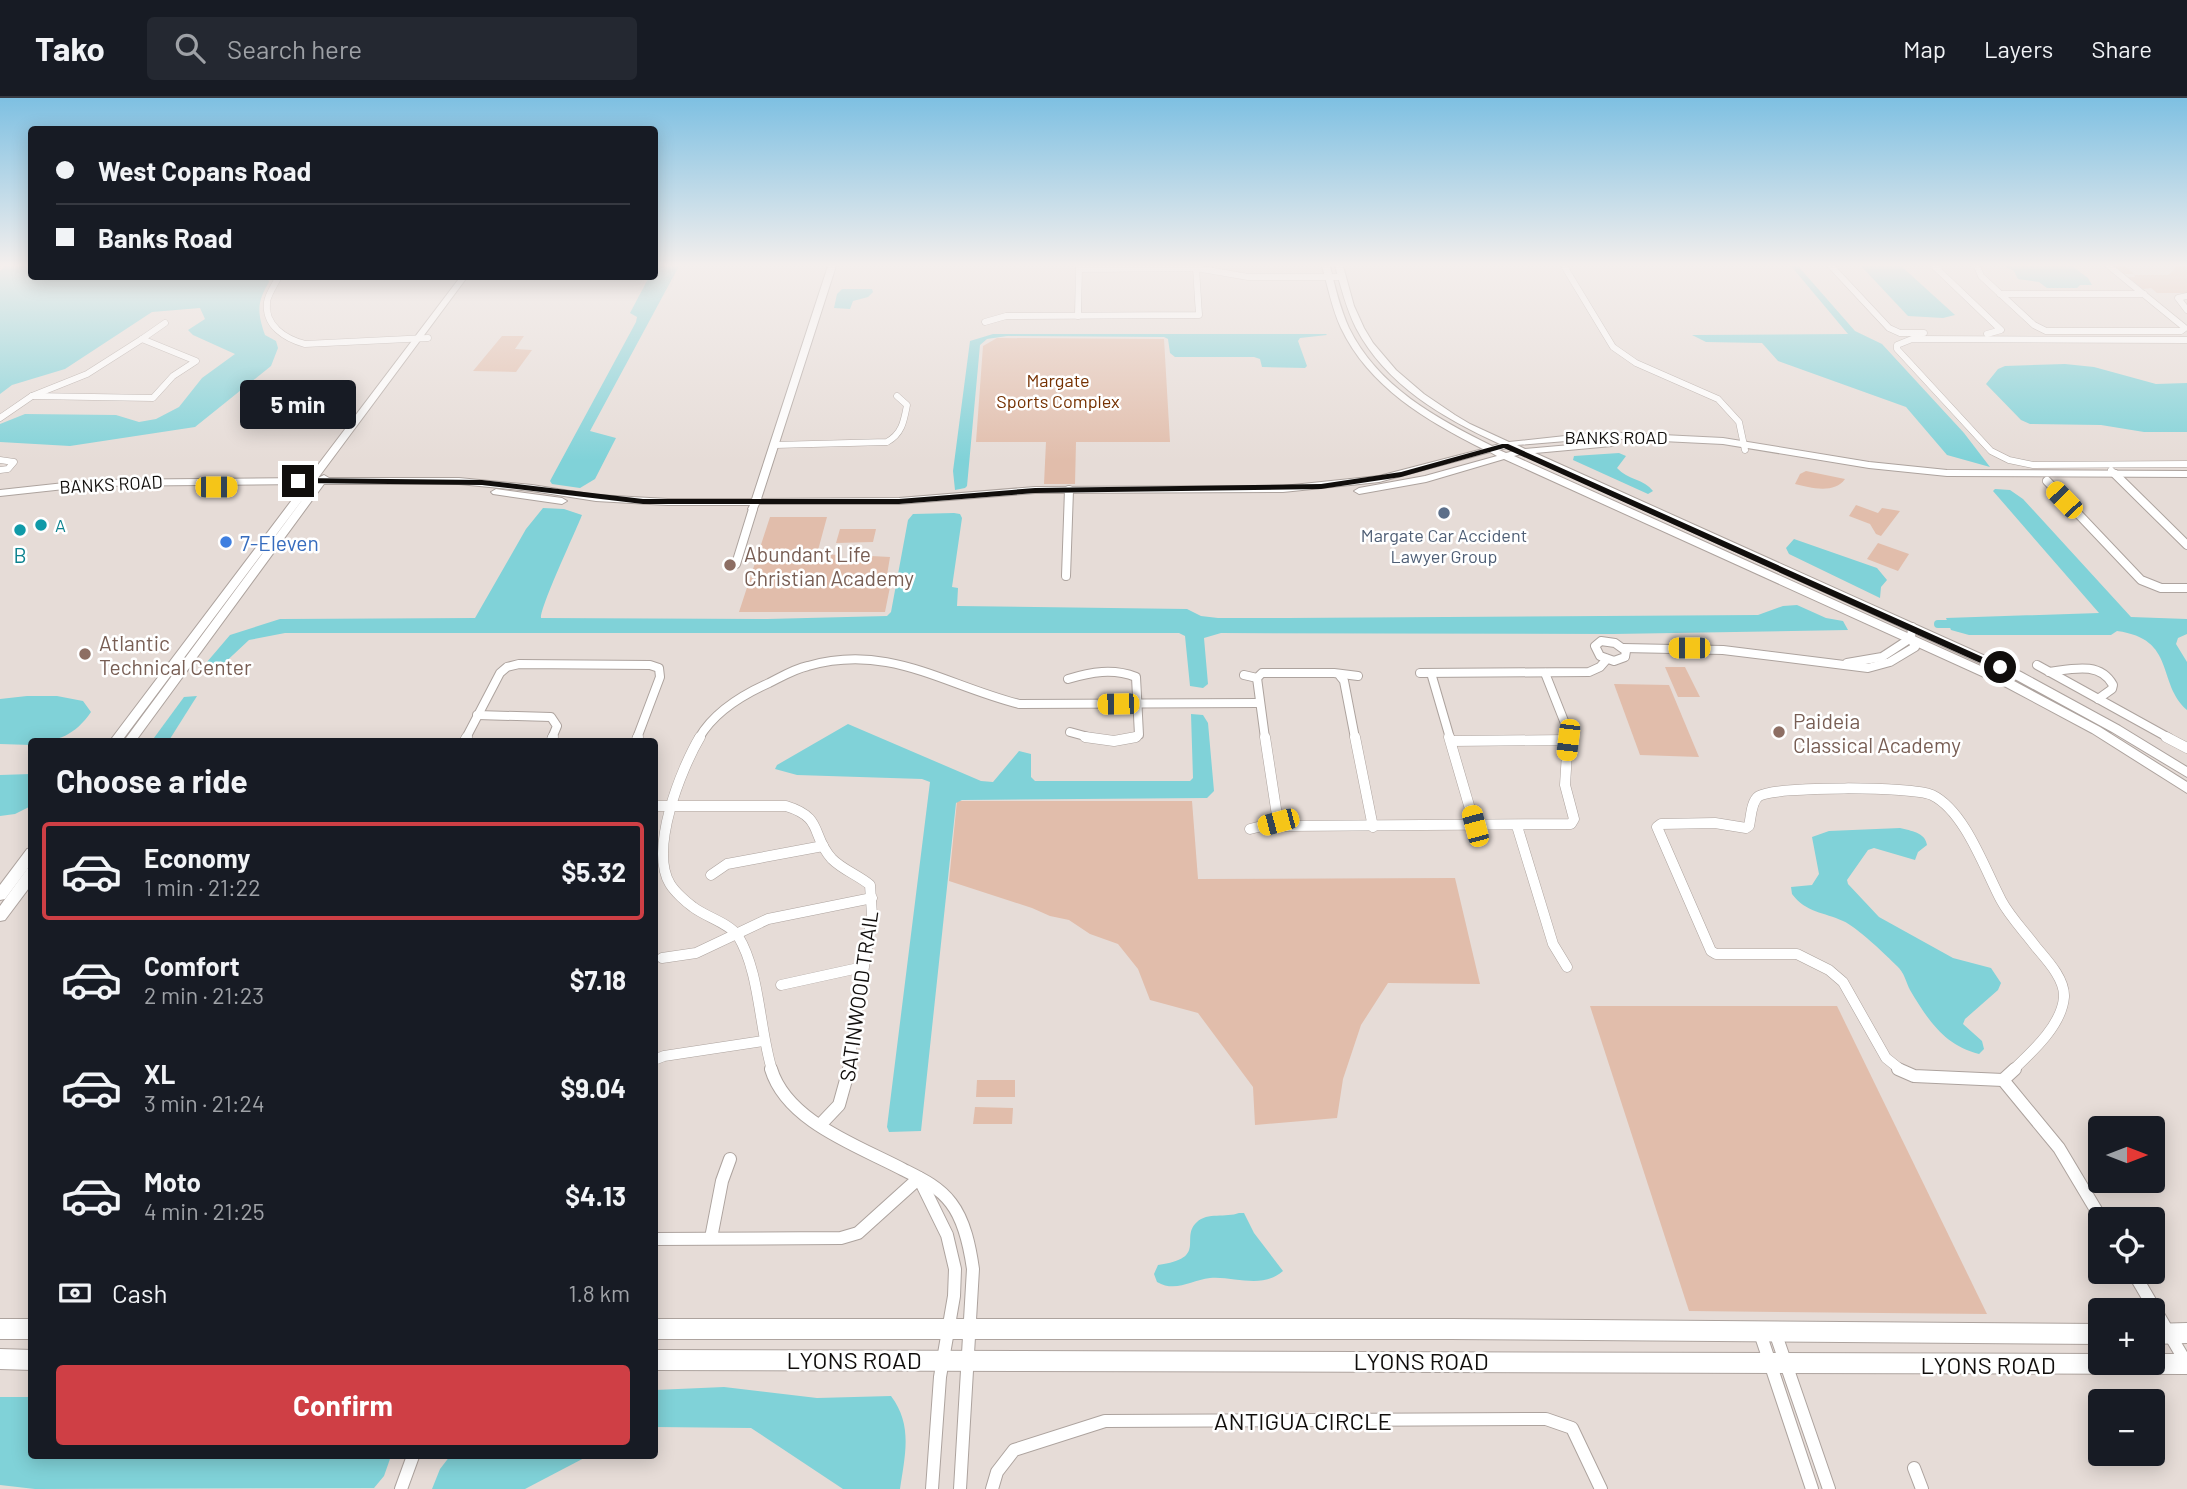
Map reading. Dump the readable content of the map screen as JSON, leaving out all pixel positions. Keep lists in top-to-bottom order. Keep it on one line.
{"streets":{"main road":["LYONS ROAD"],"street":["BANKS ROAD","SATINWOOD TRAIL","ANTIGUA CIRCLE"]},"parks":["Margate Sports Complex"],"places":["Margate Car Accident Lawyer Group","A","B","7-Eleven","Abundant Life Christian Academy","Atlantic Technical Center","Paideia Classical Academy"],"north":"right","page":{"header":"Tako","search":"Search here","nav":["Map","Layers","Share"],"banner":["West Copans Road","Banks Road"],"bubble":"5 min","heading":"Choose a ride","list":[{"name":"Economy","note":"1 min · 21:22","value":"$5.32"},{"name":"Comfort","note":"2 min · 21:23","value":"$7.18"},{"name":"XL","note":"3 min · 21:24","value":"$9.04"},{"name":"Moto","note":"4 min · 21:25","value":"$4.13"}],"map_buttons":["+","−"],"pay":["Cash","1.8 km"],"buttons":"Confirm"}}
